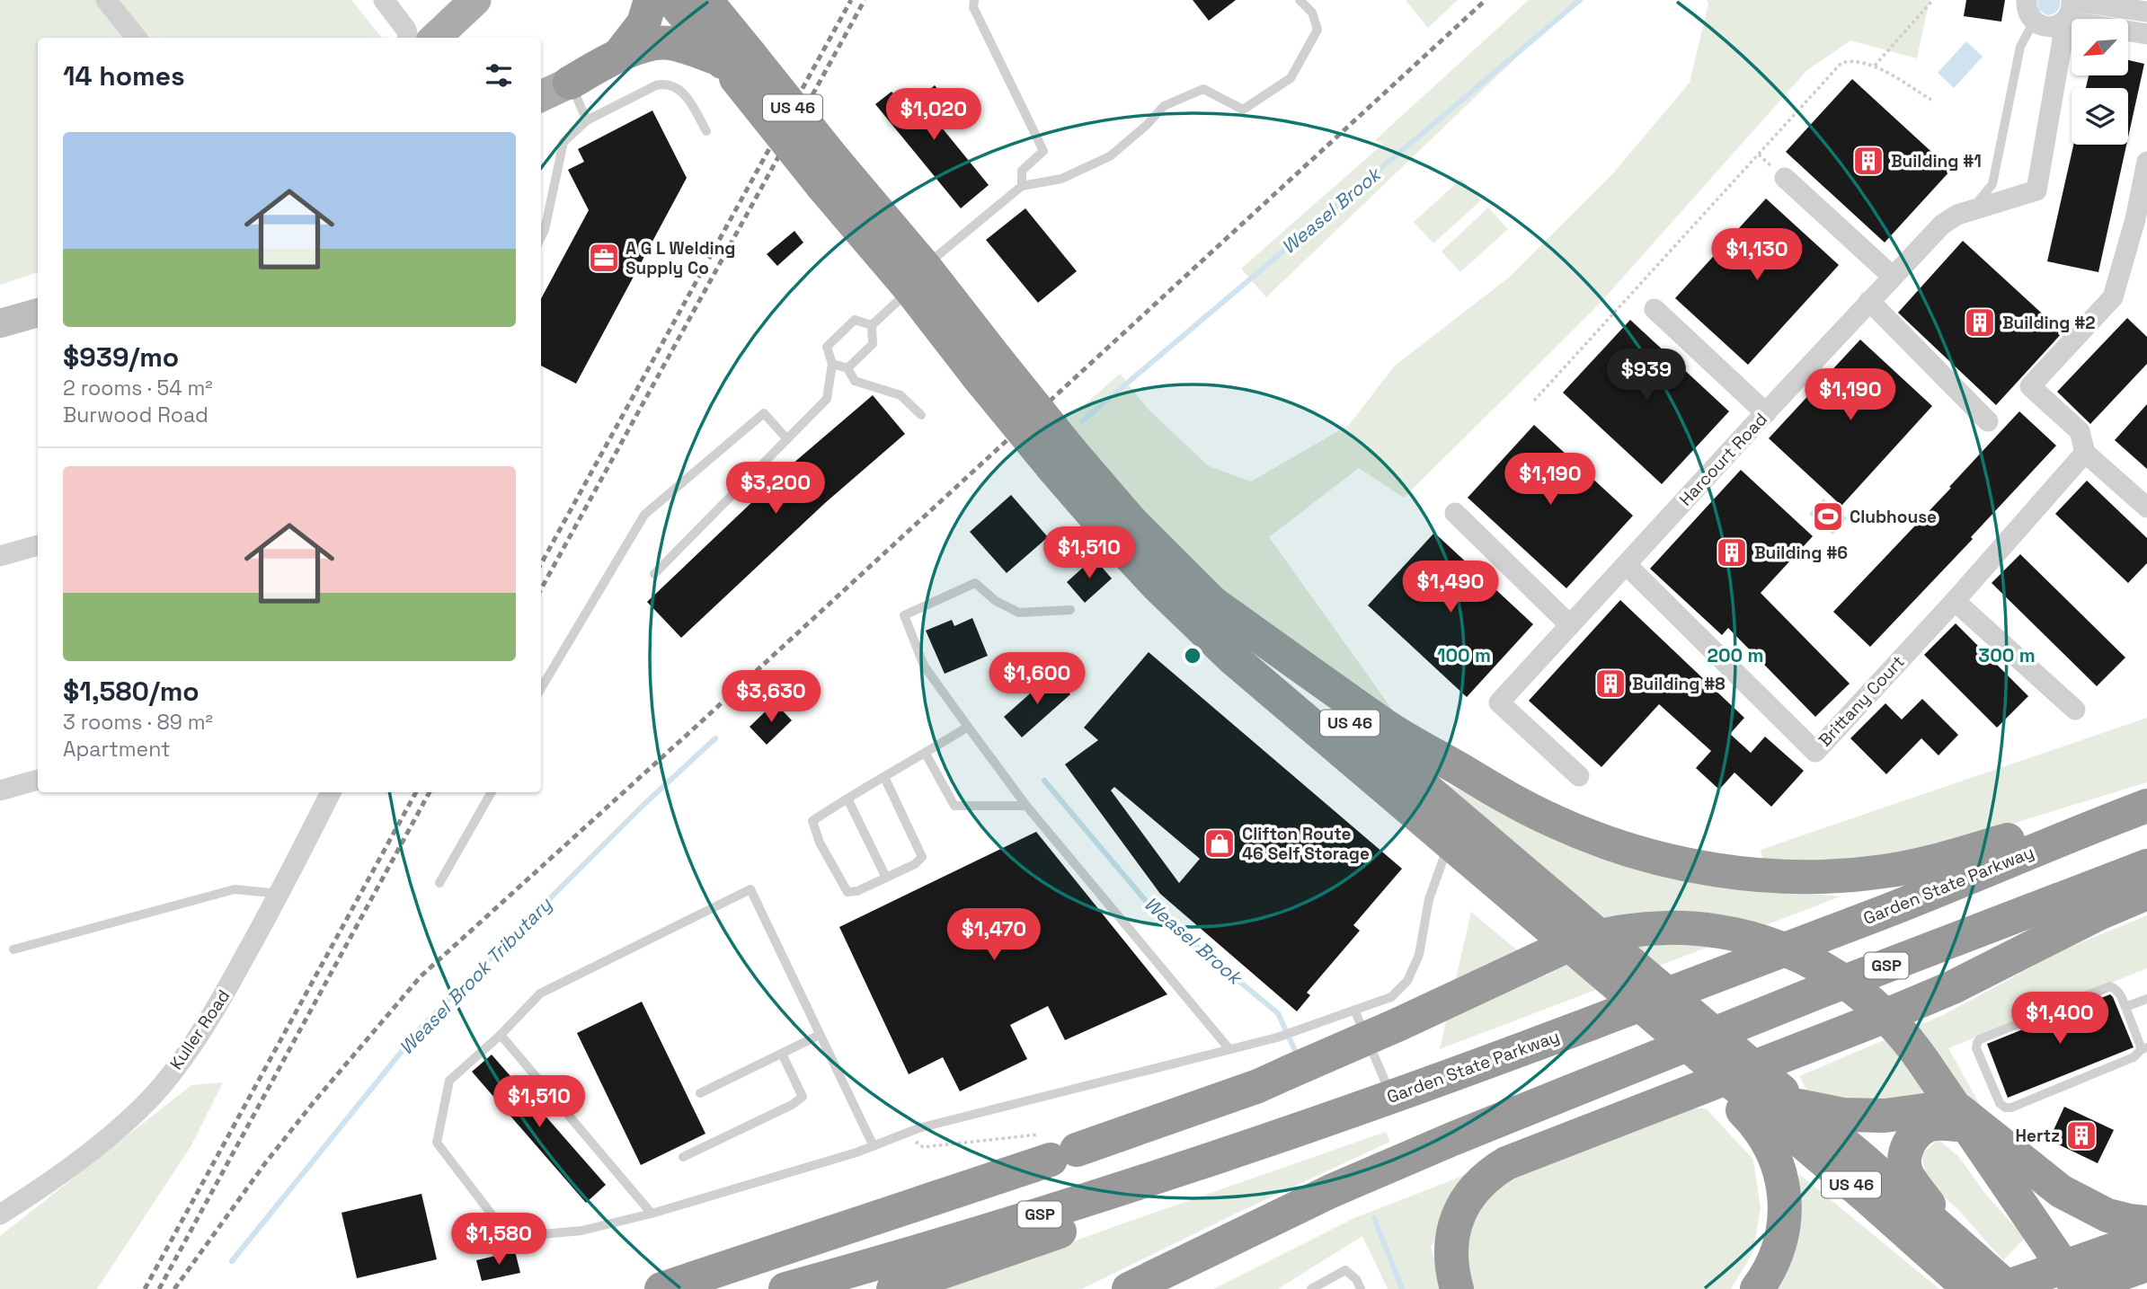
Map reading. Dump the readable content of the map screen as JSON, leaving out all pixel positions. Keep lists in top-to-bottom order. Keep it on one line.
{"streets":{"highway":["US 46","Garden State Parkway","GSP"],"street":["Harcourt Road","Brittany Court","Kuller Road"]},"crossings":[["Harcourt Road","Brittany Court"]],"water":["Weasel Brook","Weasel Brook Tributary"],"places":{"building":["Building #1","Building #2","Building #6","Building #8","Hertz"],"office":["A G L Welding Supply Co"],"sports":["Clubhouse"],"shop":["Clifton Route 46 Self Storage"]},"north":"bottom left","page":{"heading":"14 homes","price":["$1,020","$1,130","$939","$1,190","$1,190","$3,200","$1,510","$1,490","$1,600","$3,630","$1,470","$1,400","$1,510","$1,580"],"list":[{"name":"$939/mo","note":"2 rooms · 54 m² · Burwood Road"},{"name":"$1,580/mo","note":"3 rooms · 89 m² · Apartment"}]},"rings":["100 m","200 m","300 m"]}
